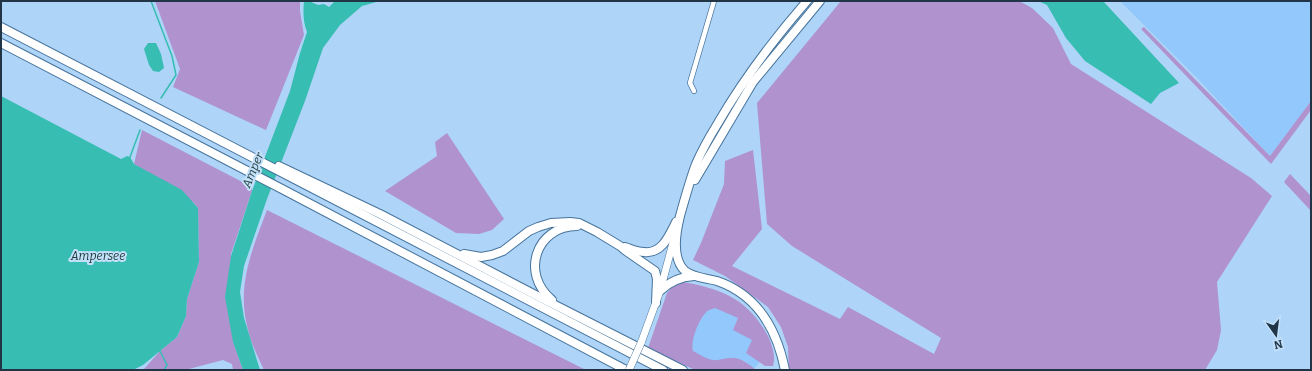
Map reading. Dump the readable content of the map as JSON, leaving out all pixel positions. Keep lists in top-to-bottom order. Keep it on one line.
{"water":["Amper","Ampersee"],"north":"bottom"}
